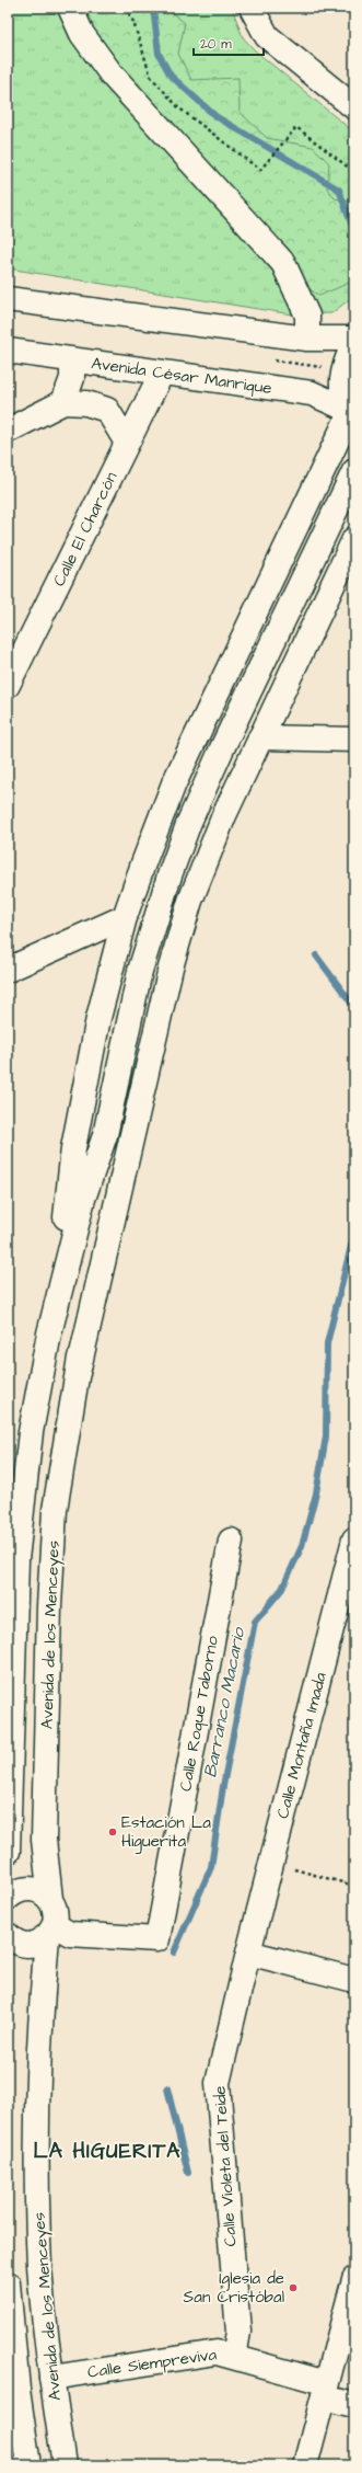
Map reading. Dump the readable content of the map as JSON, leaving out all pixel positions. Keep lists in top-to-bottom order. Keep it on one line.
{"streets":{"main road":["Avenida César Manrique","Calle El Charcón","Avenida de los Menceyes","Calle Roque Taborno","Calle Montaña Imada","Calle Violeta del Teide","Calle Siempreviva"]},"crossings":[["Avenida César Manrique","Calle El Charcón"],["Avenida de los Menceyes","Calle Roque Taborno"],["Avenida de los Menceyes","Calle Siempreviva"],["Calle Montaña Imada","Calle Violeta del Teide"],["Calle Violeta del Teide","Calle Siempreviva"]],"districts":["LA HIGUERITA"],"water":["Barranco Macario"],"places":["Estación La Higuerita","Iglesia de San Cristóbal"],"scale_bar":"20 m"}
